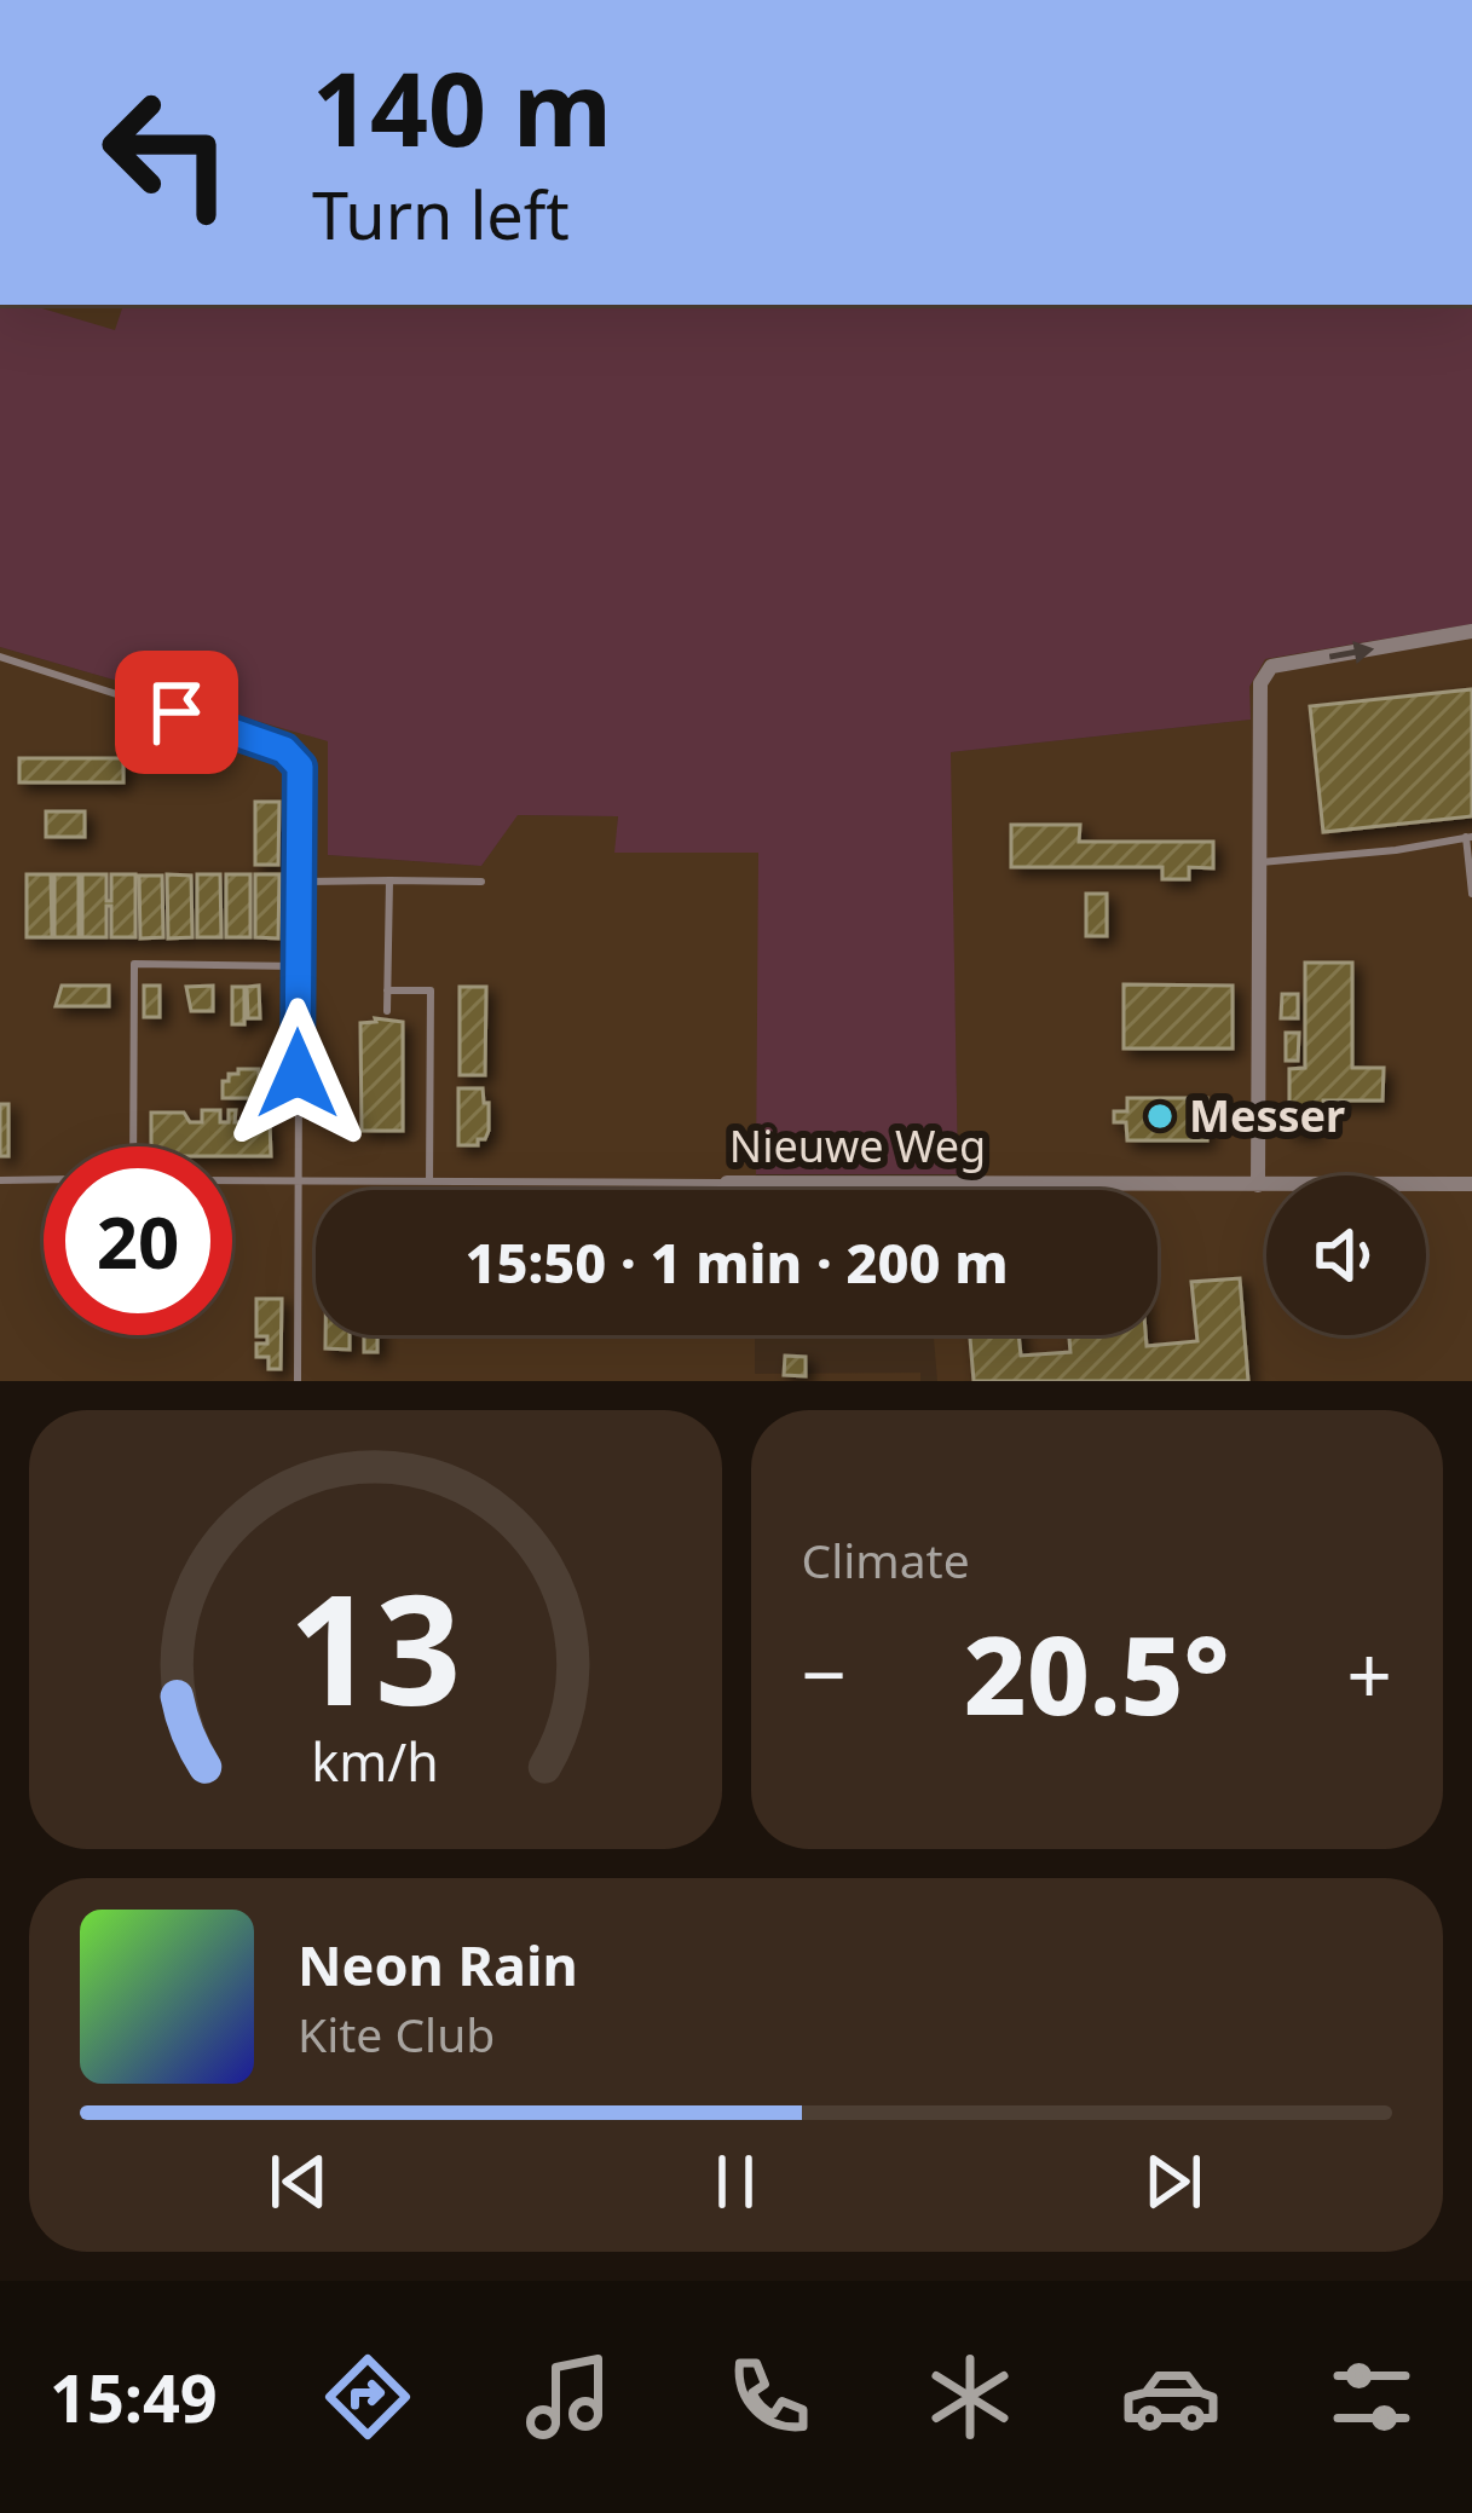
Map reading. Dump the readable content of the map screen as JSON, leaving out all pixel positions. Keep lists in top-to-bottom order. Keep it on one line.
{"streets":{"street":["Nieuwe Weg"]},"places":["Messer"],"page":{"turn":["140 m","Turn left"],"limit":"20","trip":"15:50 · 1 min · 200 m","tile":"Climate","heat":["−","20.5°","+"],"song":["Neon Rain","Kite Club"],"tabs":"15:49","gauge":["13","km/h"]}}
